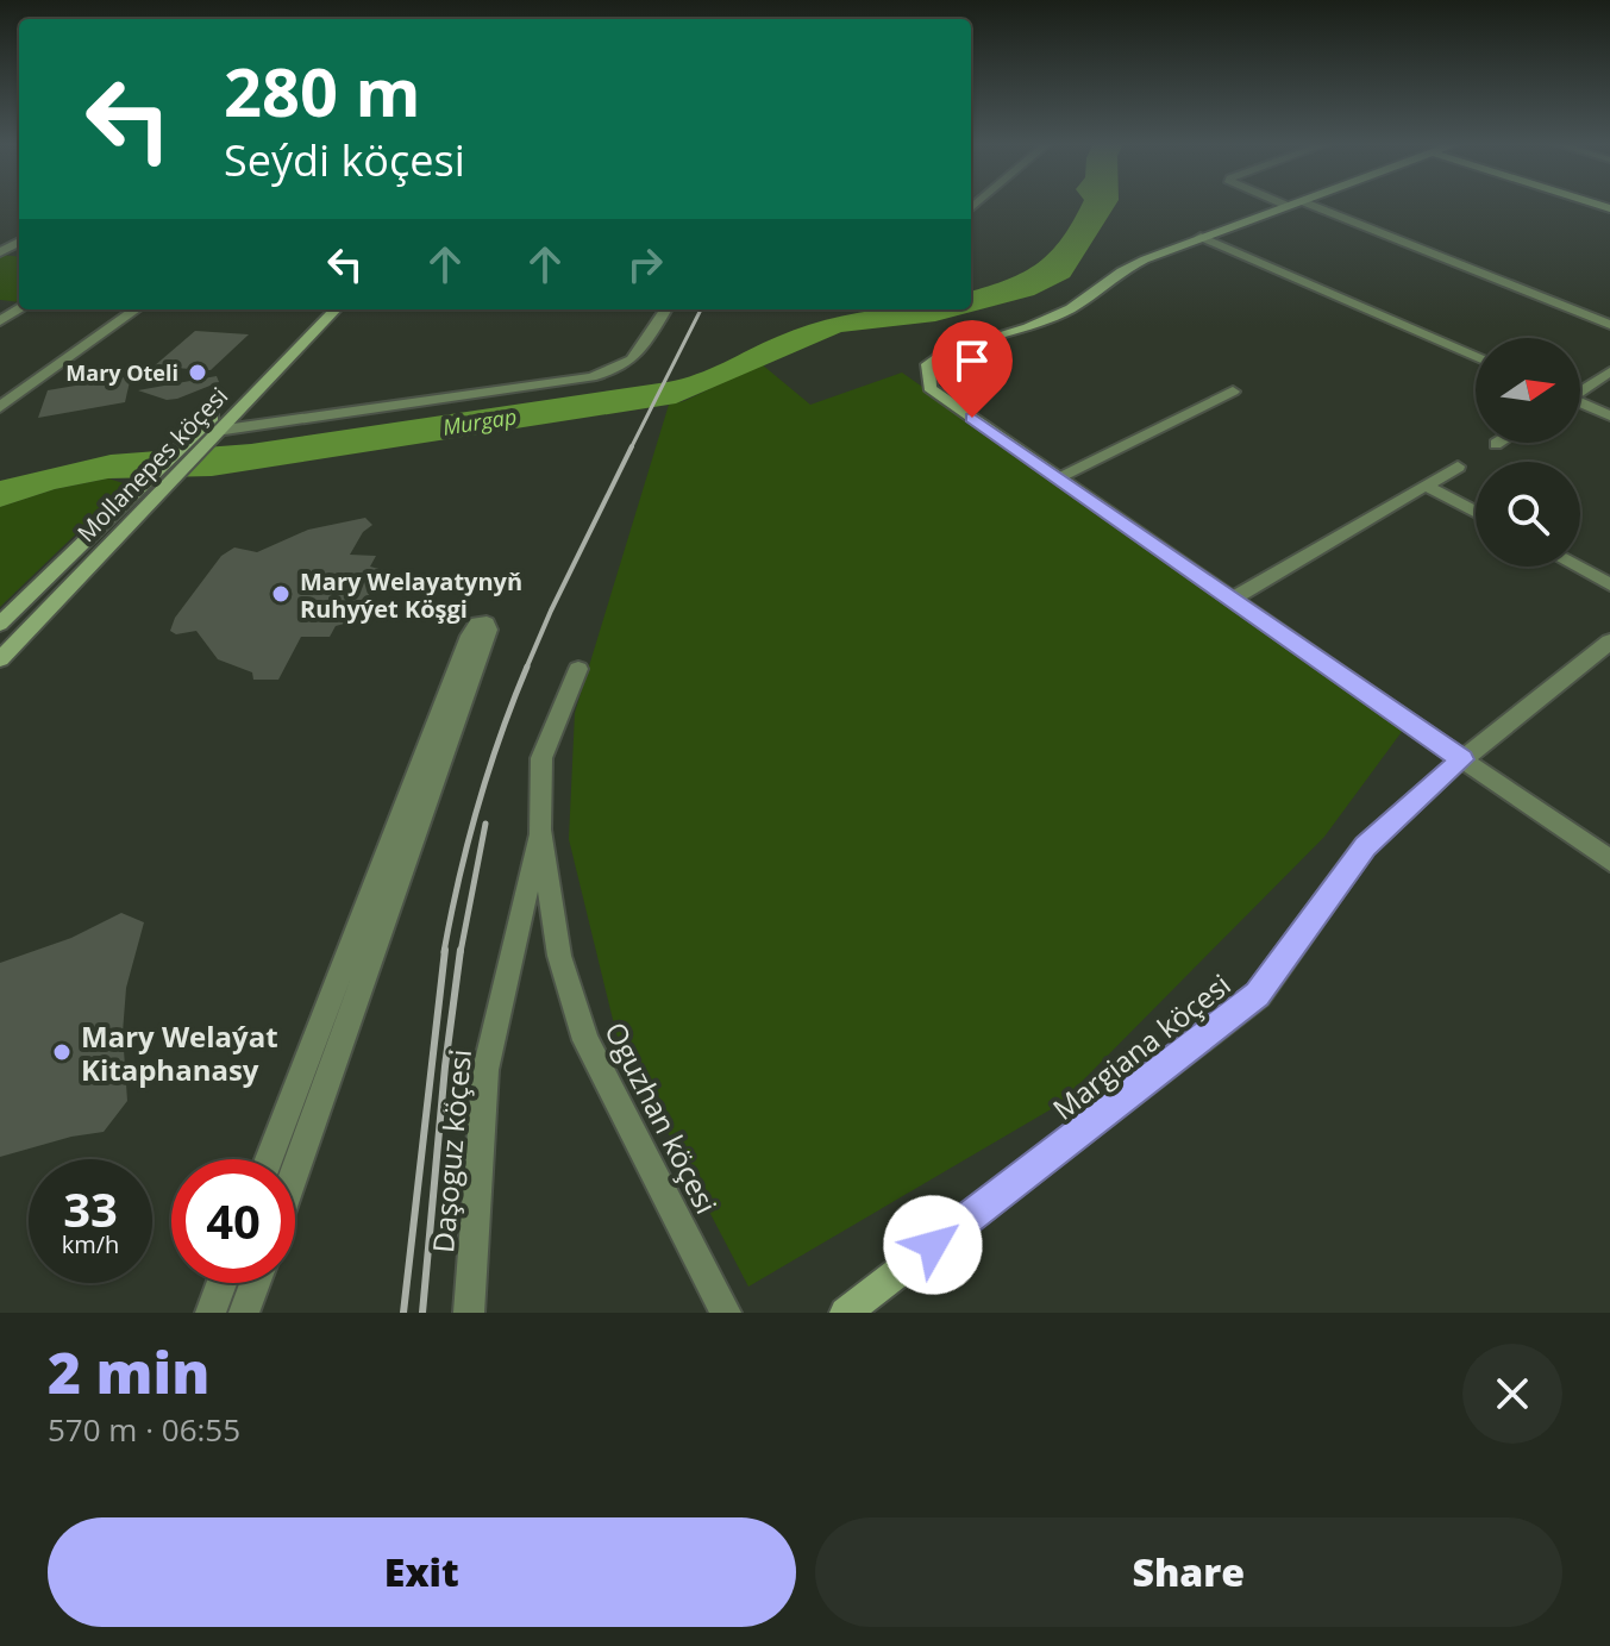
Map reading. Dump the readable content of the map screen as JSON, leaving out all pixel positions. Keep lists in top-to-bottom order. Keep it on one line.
{"streets":{"street":["Mollanepes köçesi","Margiana köçesi","Oguzhan köçesi","Daşoguz köçesi"]},"crossings":[["Oguzhan köçesi","Daşoguz köçesi"]],"water":["Murgap"],"places":["Mary Oteli","Mary Welayatynyň Ruhyýet Köşgi","Mary Welaýat Kitaphanasy"],"north":"right","page":{"turn":["280 m","Seýdi köçesi"],"speed":"33 km/h","limit":"40","heading":["2 min","570 m · 06:55"],"buttons":["Exit","Share"]}}
